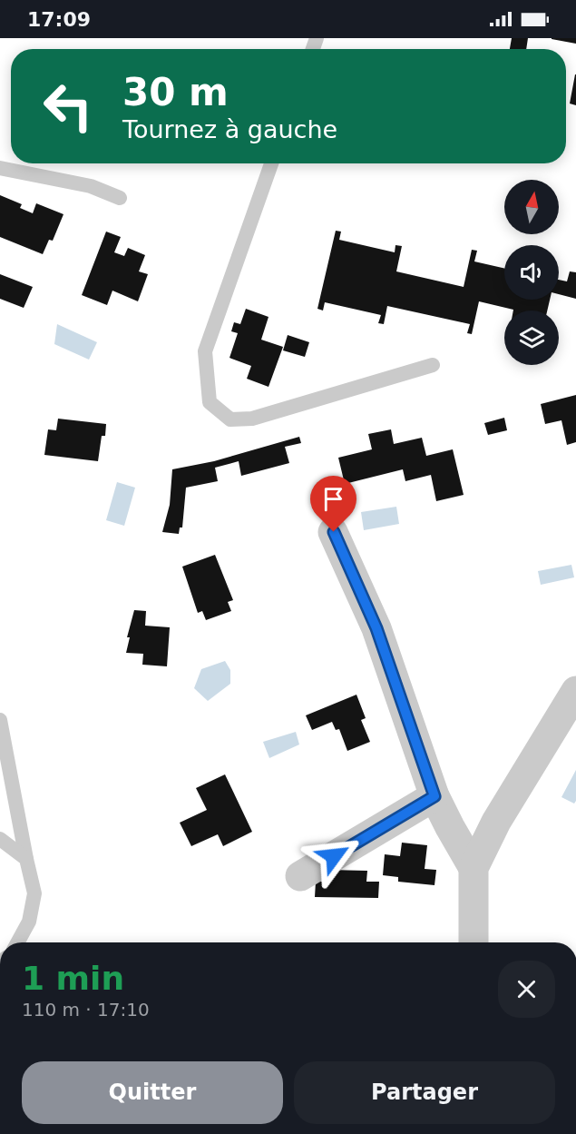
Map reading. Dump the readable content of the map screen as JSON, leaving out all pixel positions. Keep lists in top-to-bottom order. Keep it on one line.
{"north":"top","page":{"status":"17:09","turn":["30 m","Tournez à gauche"],"heading":["1 min","110 m · 17:10"],"buttons":["Quitter","Partager"]}}
